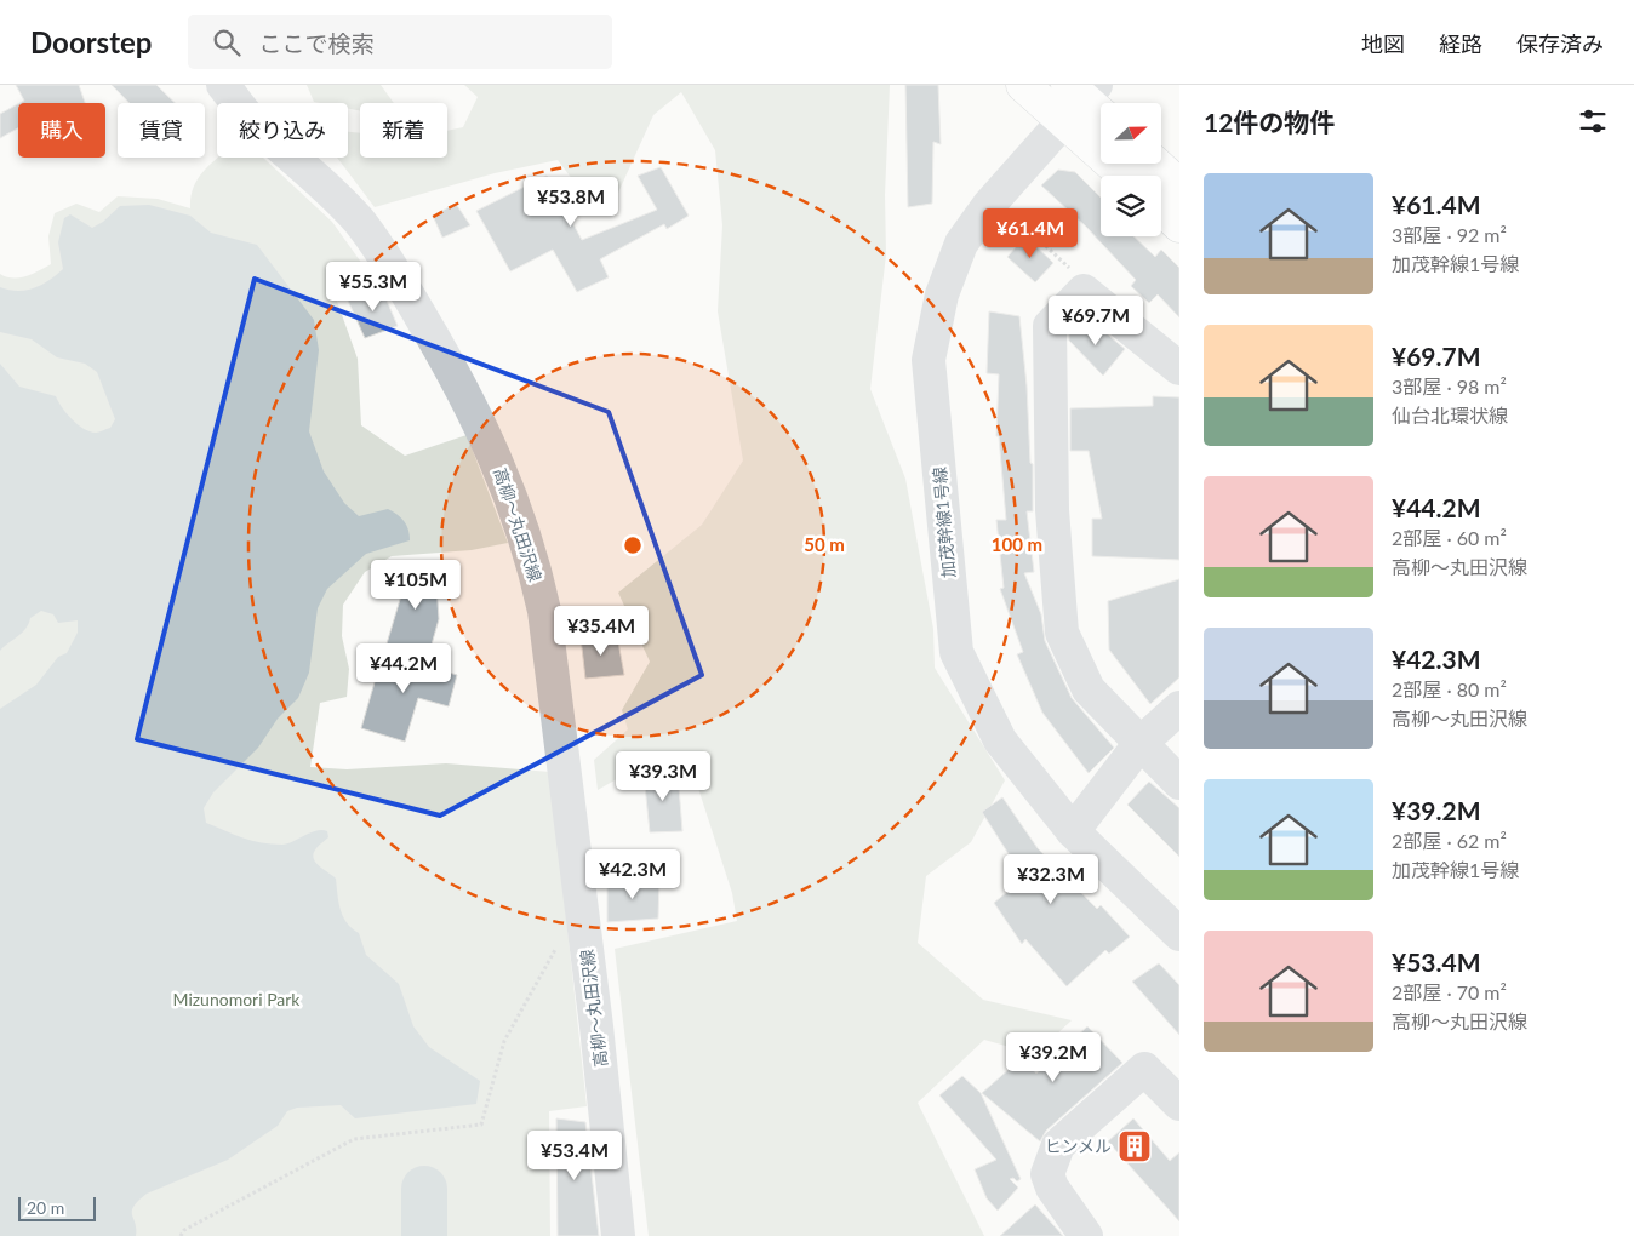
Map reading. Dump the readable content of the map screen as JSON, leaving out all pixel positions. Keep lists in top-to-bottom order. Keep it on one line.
{"streets":{"street":["加茂幹線1号線","高柳～丸田沢線"]},"parks":["Mizunomori Park"],"places":{"building":["ヒンメル"]},"scale_bar":"20 m","north":"right","page":{"header":"Doorstep","search":"ここで検索","nav":["地図","経路","保存済み"],"heading":"12件の物件","chip":["購入","賃貸","絞り込み","新着"],"list":[{"name":"¥61.4M","note":"3部屋 · 92 m² · 加茂幹線1号線"},{"name":"¥69.7M","note":"3部屋 · 98 m² · 仙台北環状線"},{"name":"¥44.2M","note":"2部屋 · 60 m² · 高柳～丸田沢線"},{"name":"¥42.3M","note":"2部屋 · 80 m² · 高柳～丸田沢線"},{"name":"¥39.2M","note":"2部屋 · 62 m² · 加茂幹線1号線"},{"name":"¥53.4M","note":"2部屋 · 70 m² · 高柳～丸田沢線"}],"price":["¥53.8M","¥61.4M","¥55.3M","¥69.7M","¥105M","¥35.4M","¥44.2M","¥39.3M","¥42.3M","¥32.3M","¥39.2M","¥53.4M"],"scale":"20 m"},"rings":["50 m","100 m"]}
